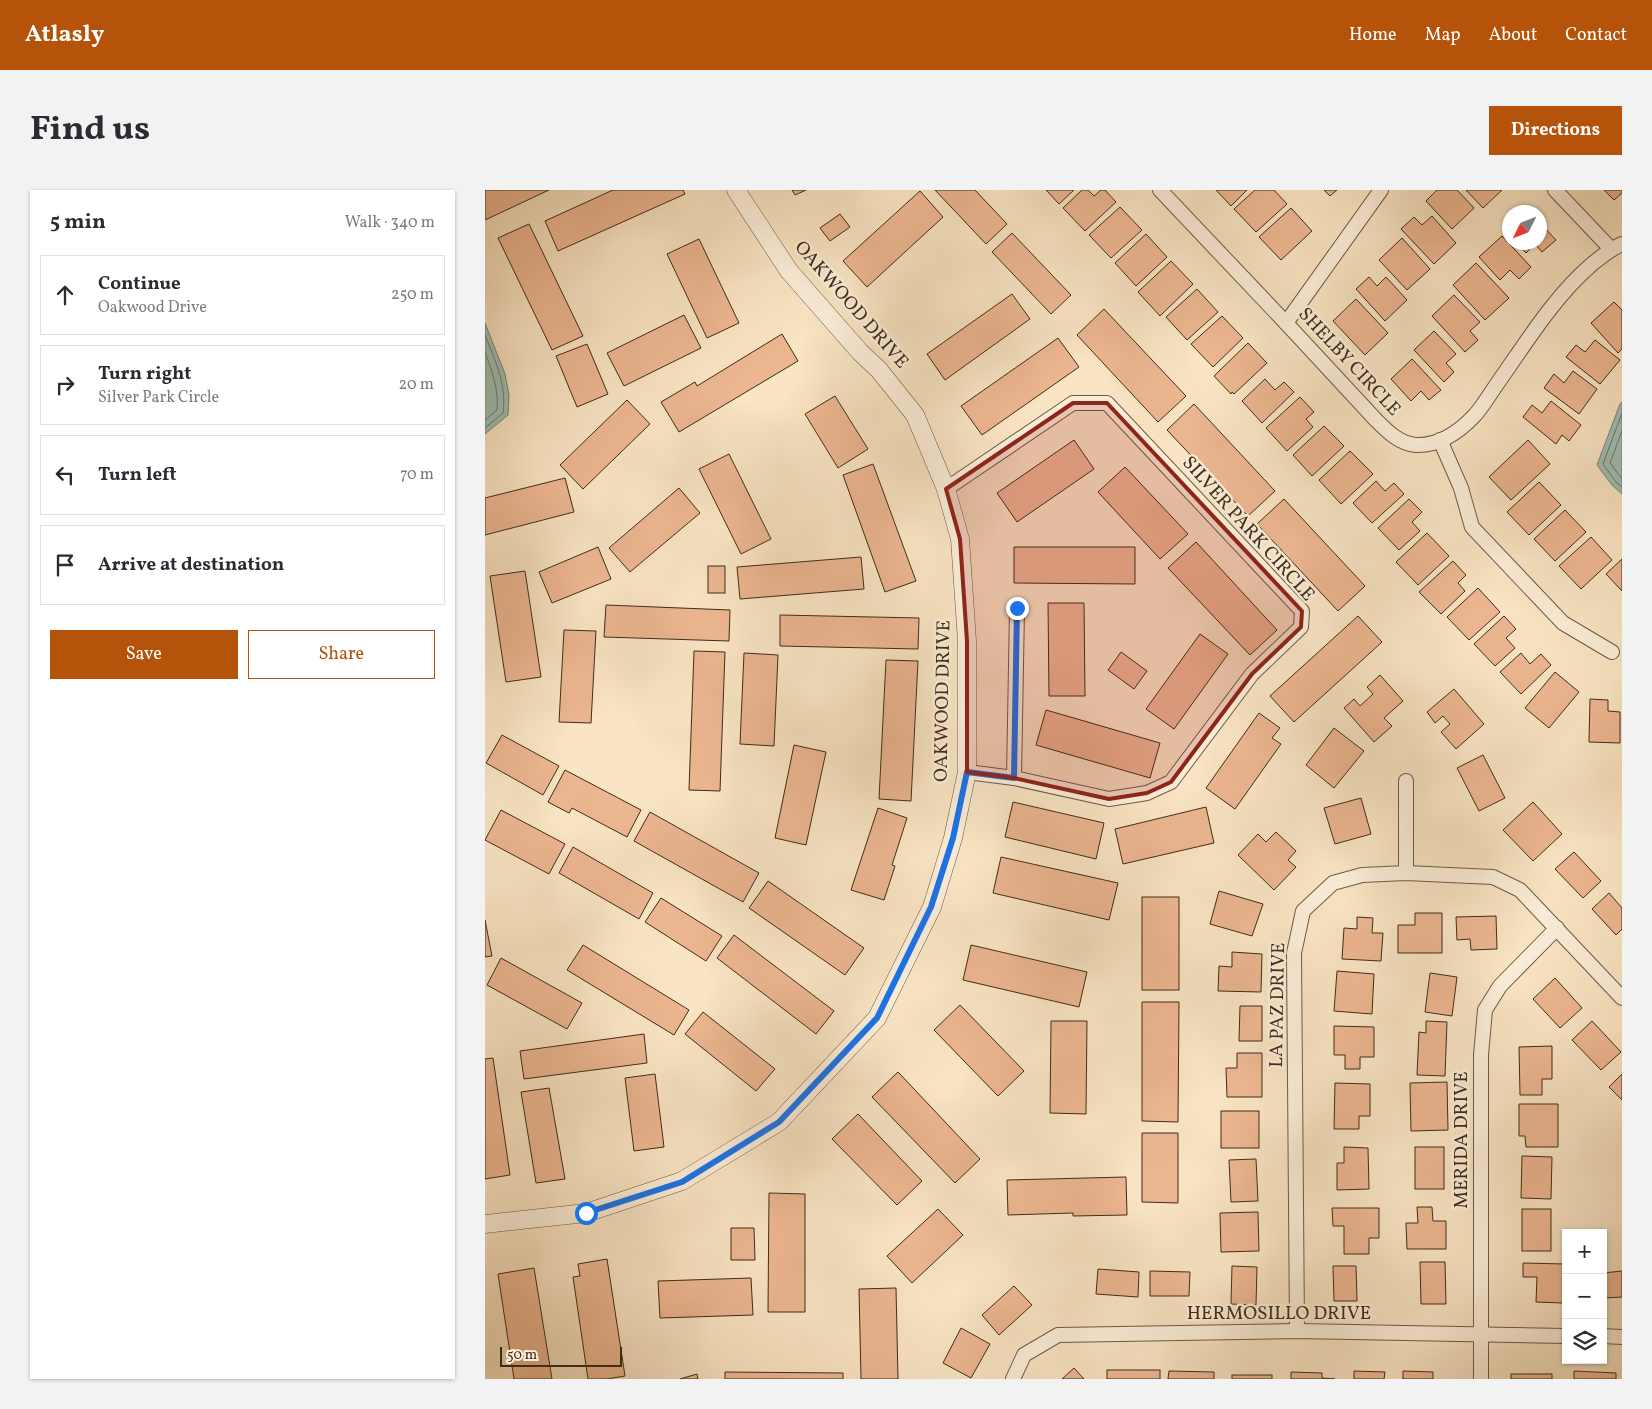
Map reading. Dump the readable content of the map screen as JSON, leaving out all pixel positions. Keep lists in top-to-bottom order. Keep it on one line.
{"streets":{"street":["OAKWOOD DRIVE","SHELBY CIRCLE","SILVER PARK CIRCLE","LA PAZ DRIVE","MERIDA DRIVE","HERMOSILLO DRIVE"]},"crossings":[["OAKWOOD DRIVE","SILVER PARK CIRCLE"],["LA PAZ DRIVE","MERIDA DRIVE"],["LA PAZ DRIVE","HERMOSILLO DRIVE"],["MERIDA DRIVE","HERMOSILLO DRIVE"]],"scale_bar":"50 m","north":"bottom left","page":{"header":"Atlasly","nav":["Home","Map","About","Contact"],"title":"Find us","buttons":["Directions",["Save","Share"]],"heading":["5 min","Walk · 340 m"],"list":[["Continue","Oakwood Drive","250 m"],["Turn right","Silver Park Circle","20 m"],["Turn left","70 m"],"Arrive at destination"],"map_buttons":["+","−"],"scale":"50 m"}}
